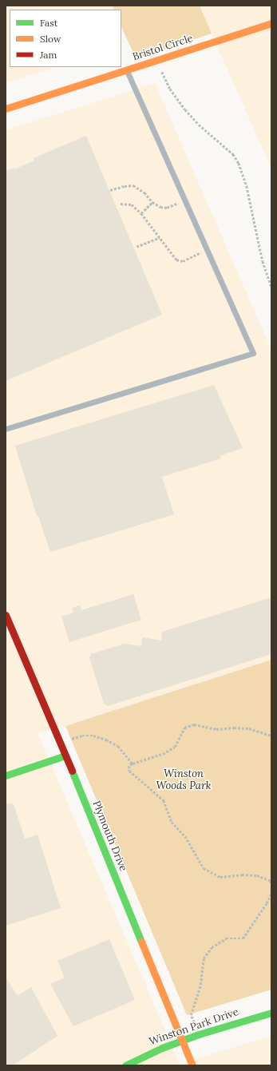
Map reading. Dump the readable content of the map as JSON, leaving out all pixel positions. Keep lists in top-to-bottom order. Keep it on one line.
{"streets":{"street":["Bristol Circle","Plymouth Drive","Winston Park Drive"]},"crossings":[["Plymouth Drive","Winston Park Drive"]],"parks":["Winston Woods Park"],"legend":["Fast","Slow","Jam"]}
